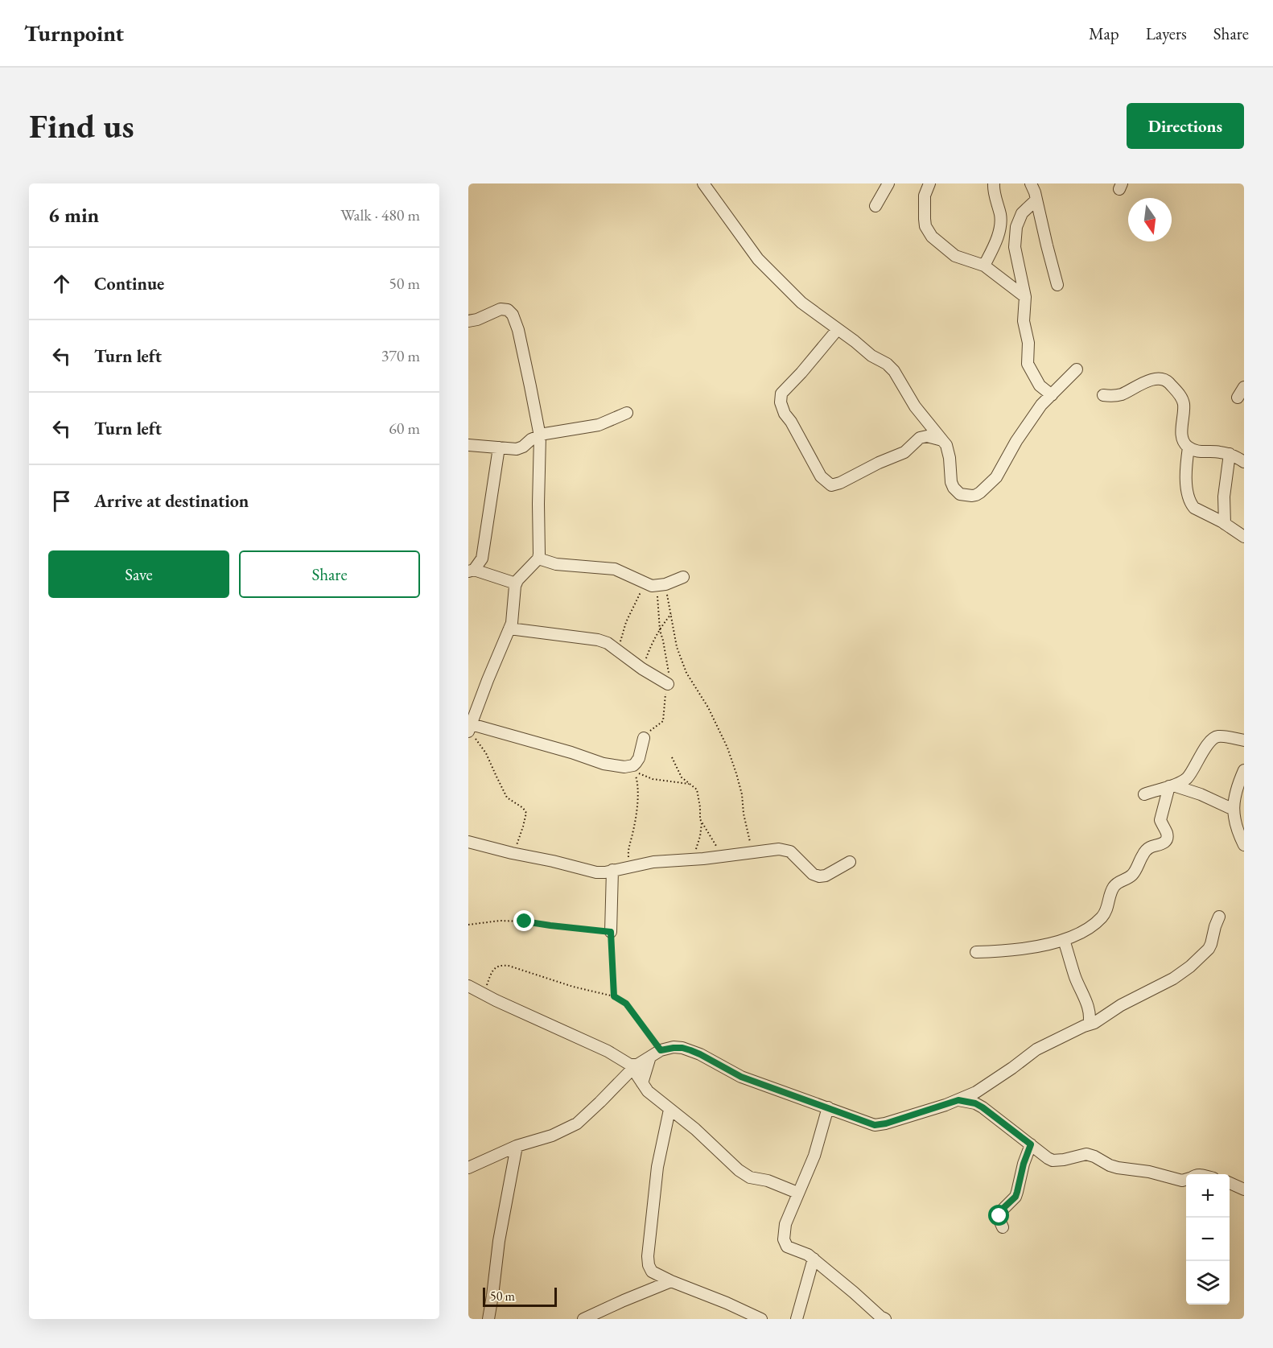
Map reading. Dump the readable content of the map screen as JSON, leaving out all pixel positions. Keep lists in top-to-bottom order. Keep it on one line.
{"scale_bar":"50 m","north":"bottom","page":{"header":"Turnpoint","nav":["Map","Layers","Share"],"buttons":["Directions",["Save","Share"]],"title":"Find us","heading":["6 min","Walk · 480 m"],"list":[["Continue","50 m"],["Turn left","370 m"],["Turn left","60 m"],"Arrive at destination"],"map_buttons":["+","−"],"scale":"50 m"}}
